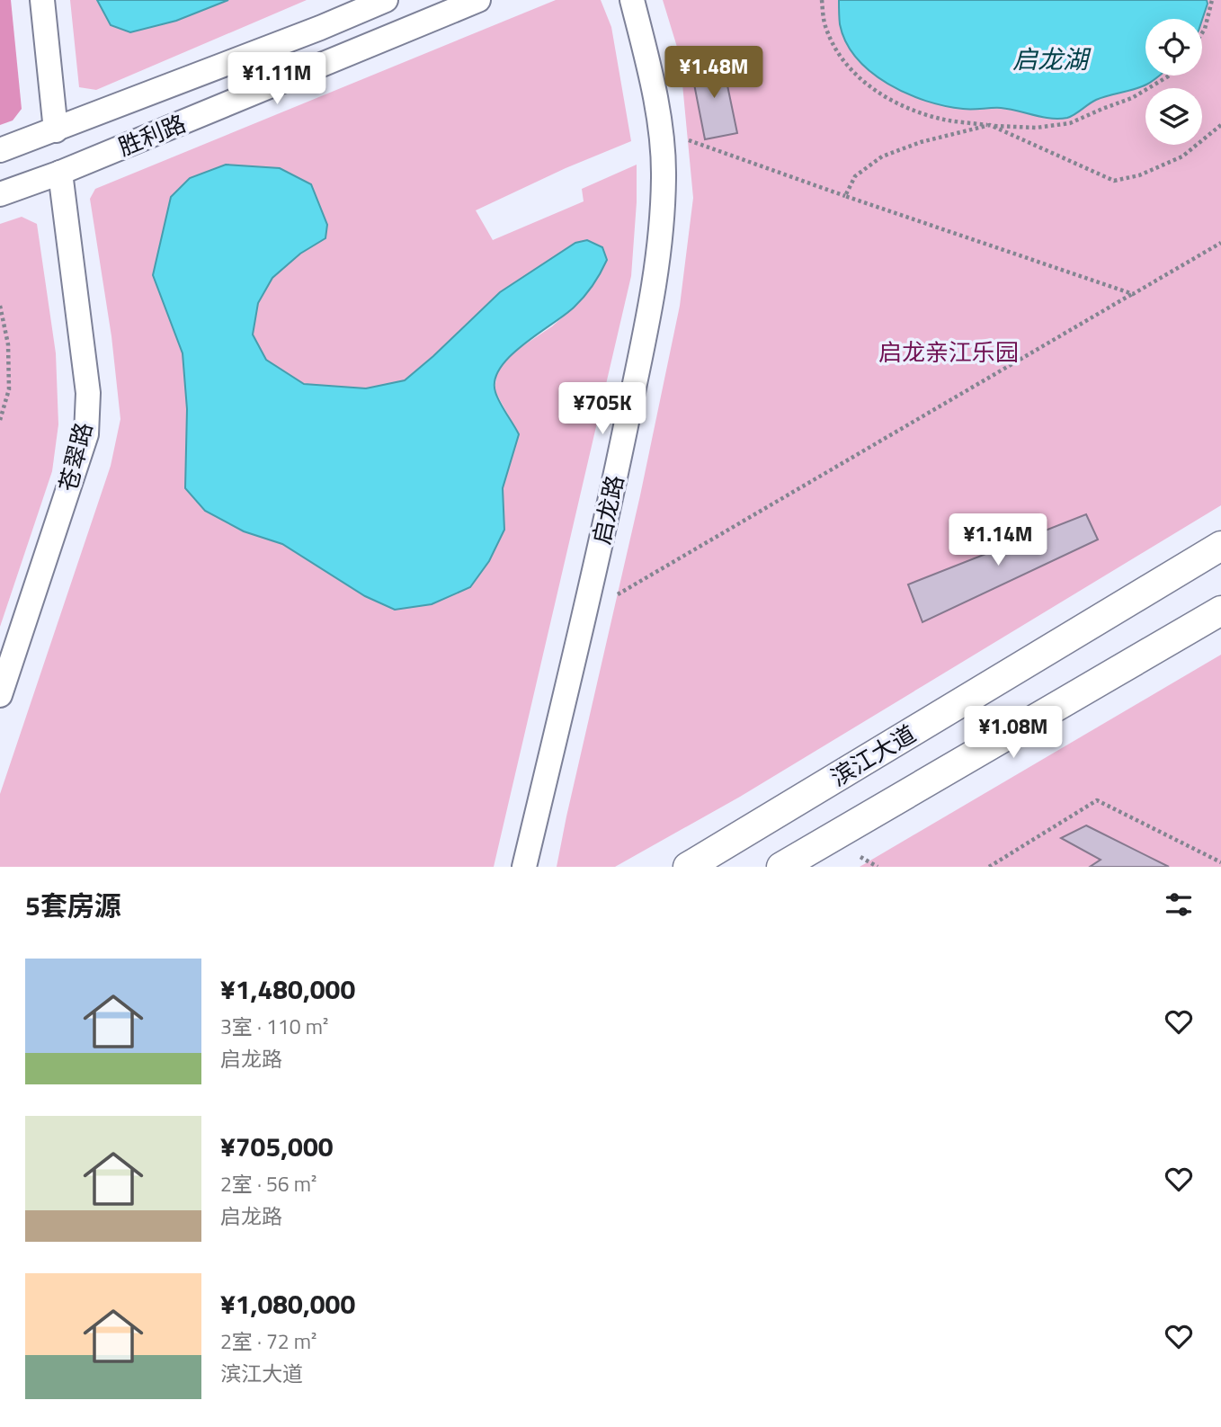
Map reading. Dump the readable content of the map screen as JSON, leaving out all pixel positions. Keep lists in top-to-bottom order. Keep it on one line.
{"streets":{"main road":["滨江大道"],"street":["胜利路","苍翠路","启龙路"]},"crossings":[["胜利路","苍翠路"]],"water":["启龙湖"],"parks":["启龙亲江乐园"],"page":{"price":["¥1.48M","¥1.11M","¥705K","¥1.14M","¥1.08M"],"heading":"5套房源","list":[{"name":"¥1,480,000","note":"3室 · 110 m² · 启龙路"},{"name":"¥705,000","note":"2室 · 56 m² · 启龙路"},{"name":"¥1,080,000","note":"2室 · 72 m² · 滨江大道"}]}}
